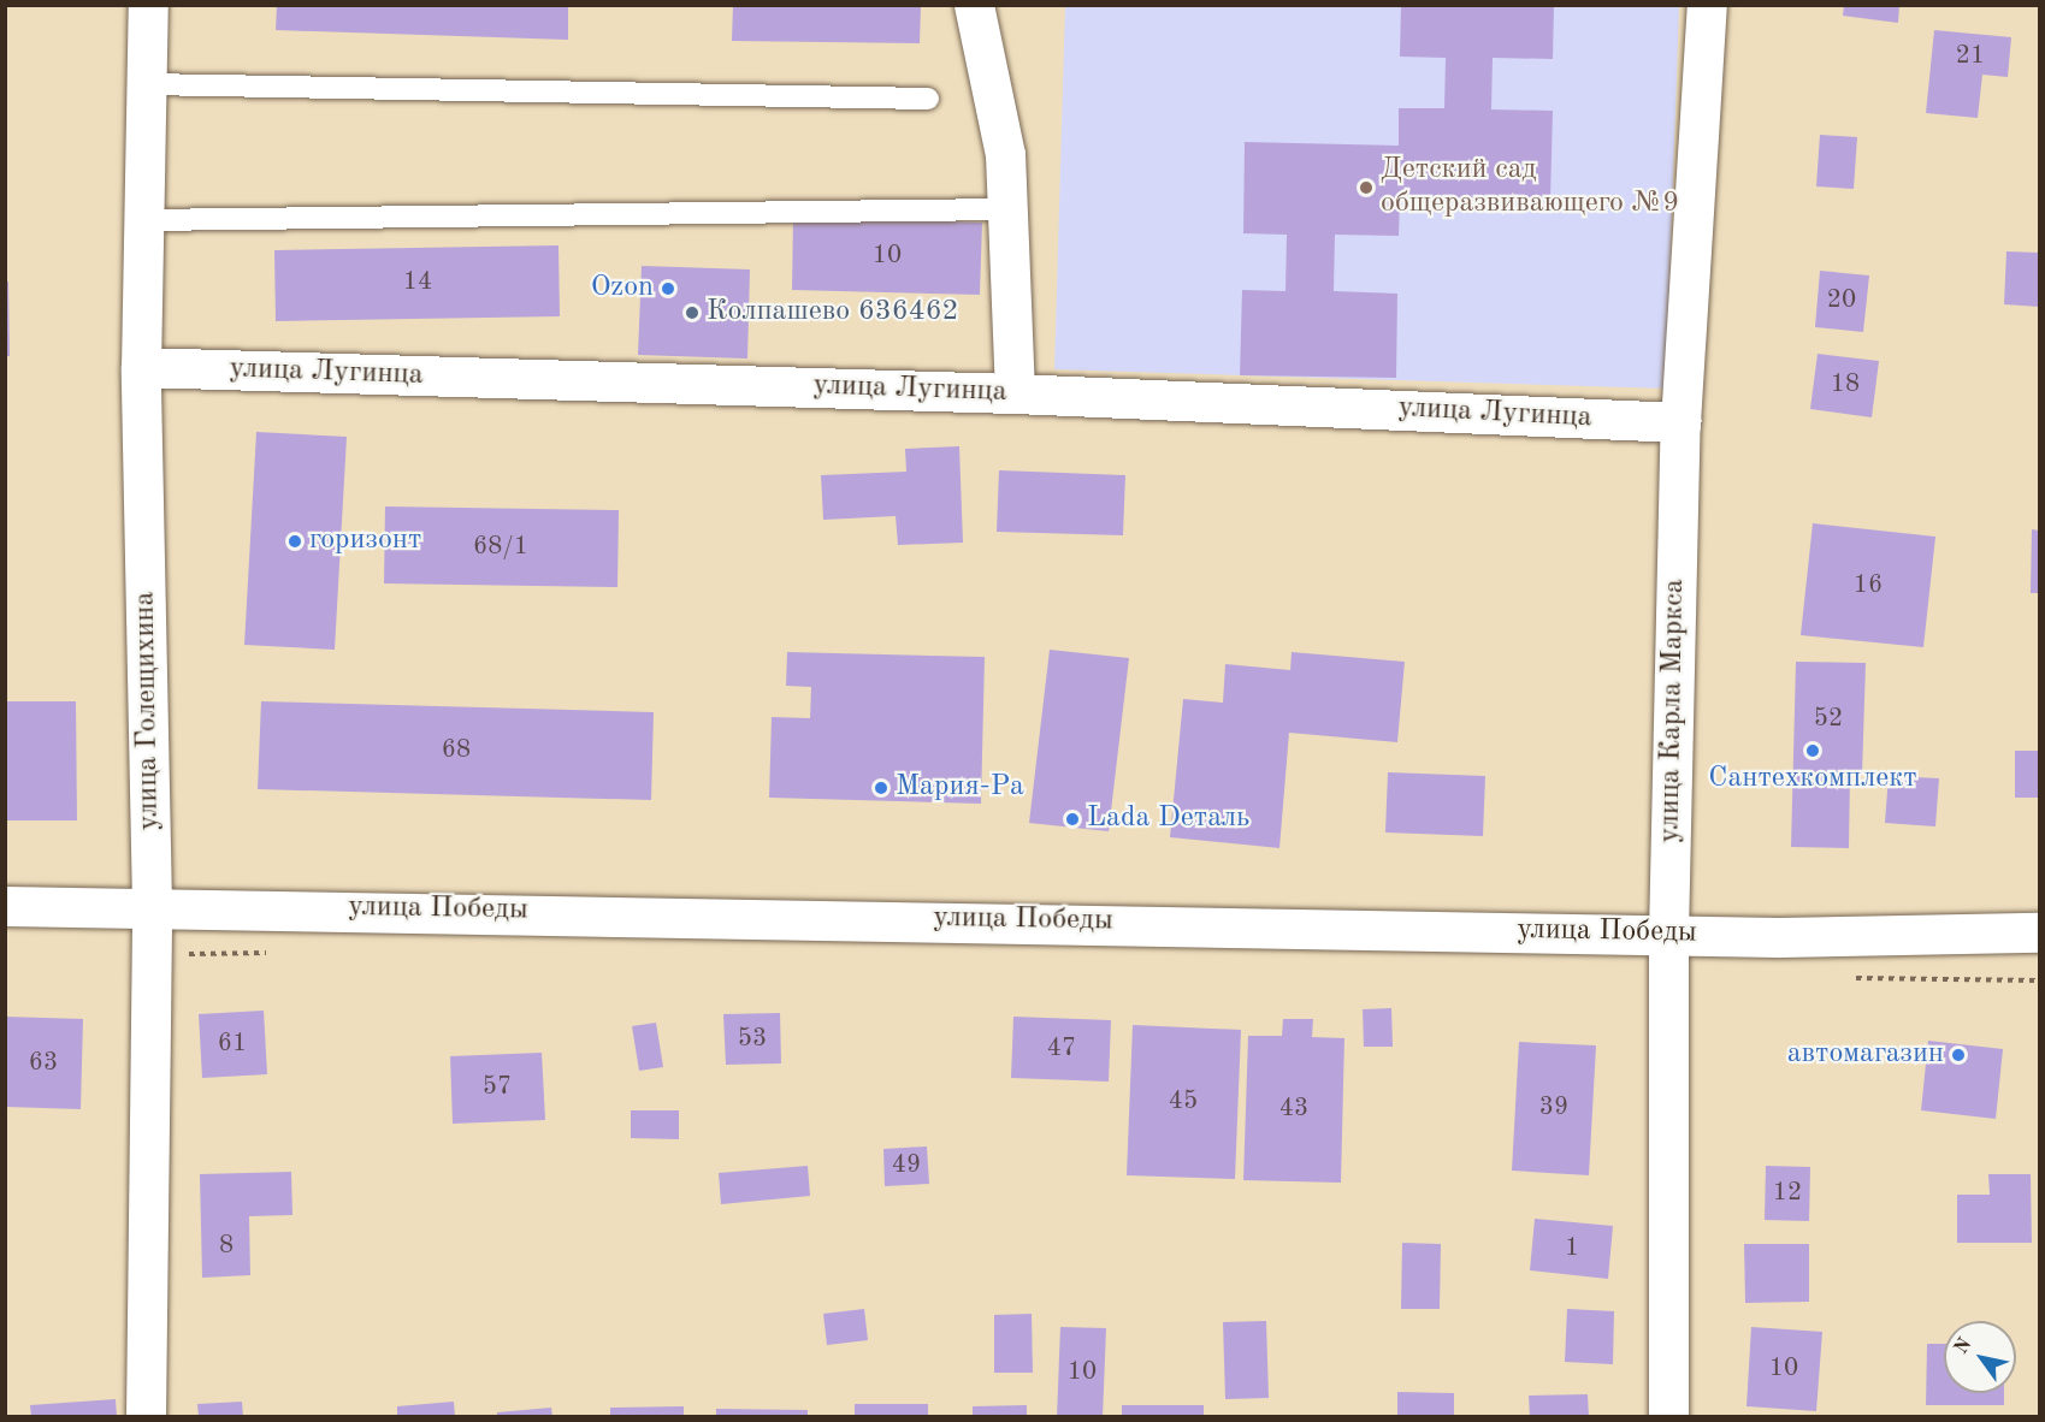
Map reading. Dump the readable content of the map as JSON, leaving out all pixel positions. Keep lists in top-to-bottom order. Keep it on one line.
{"streets":{"street":["улица Лугинца","улица Голещихина","улица Карла Маркса","улица Победы"]},"crossings":[["улица Лугинца","улица Голещихина"],["улица Лугинца","улица Карла Маркса"],["улица Голещихина","улица Победы"],["улица Карла Маркса","улица Победы"]],"places":["Детский сад общеразвивающего №9","Ozon","Колпашево 636462","горизонт","Сантехкомплект","Мария-Ра","Lada Dеталь","автомагазин"],"house_numbers":["21","10","14","20","18","68/1","16","52","68","53","61","47","63","57","45","39","43","49","12","8","1","10","10"],"north":"top left"}
